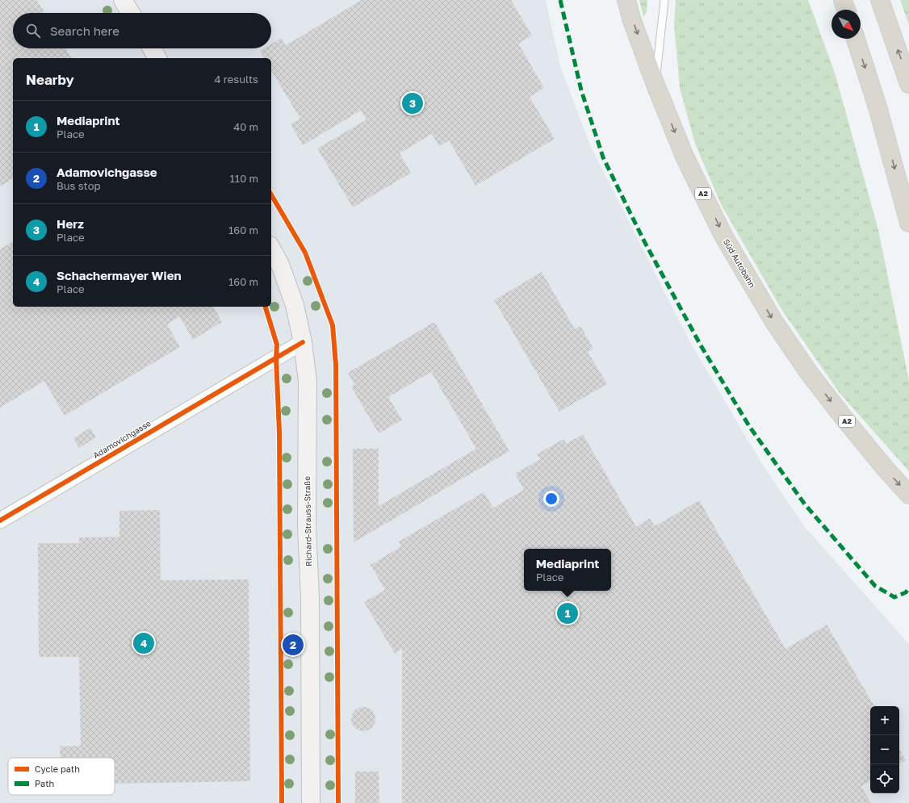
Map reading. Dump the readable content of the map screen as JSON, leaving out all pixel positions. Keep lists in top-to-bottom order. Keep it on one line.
{"streets":{"highway":["A2","Süd Autobahn"],"main road":["Richard-Strauss-Straße"],"street":["Adamovichgasse"]},"crossings":[["Adamovichgasse","Richard-Strauss-Straße"]],"one_way":["Süd Autobahn"],"legend":["Cycle path","Path"],"north":"bottom right","page":{"search":"Search here","heading":["Nearby","4 results"],"pins":["3","1","4","2"],"list":[{"mark":"1","name":"Mediaprint","note":"Place","value":"40 m"},{"mark":"2","name":"Adamovichgasse","note":"Bus stop","value":"110 m"},{"mark":"3","name":"Herz","note":"Place","value":"160 m"},{"mark":"4","name":"Schachermayer Wien","note":"Place","value":"160 m"}],"popup":["Mediaprint","Place"],"map_buttons":["+","−"]}}
